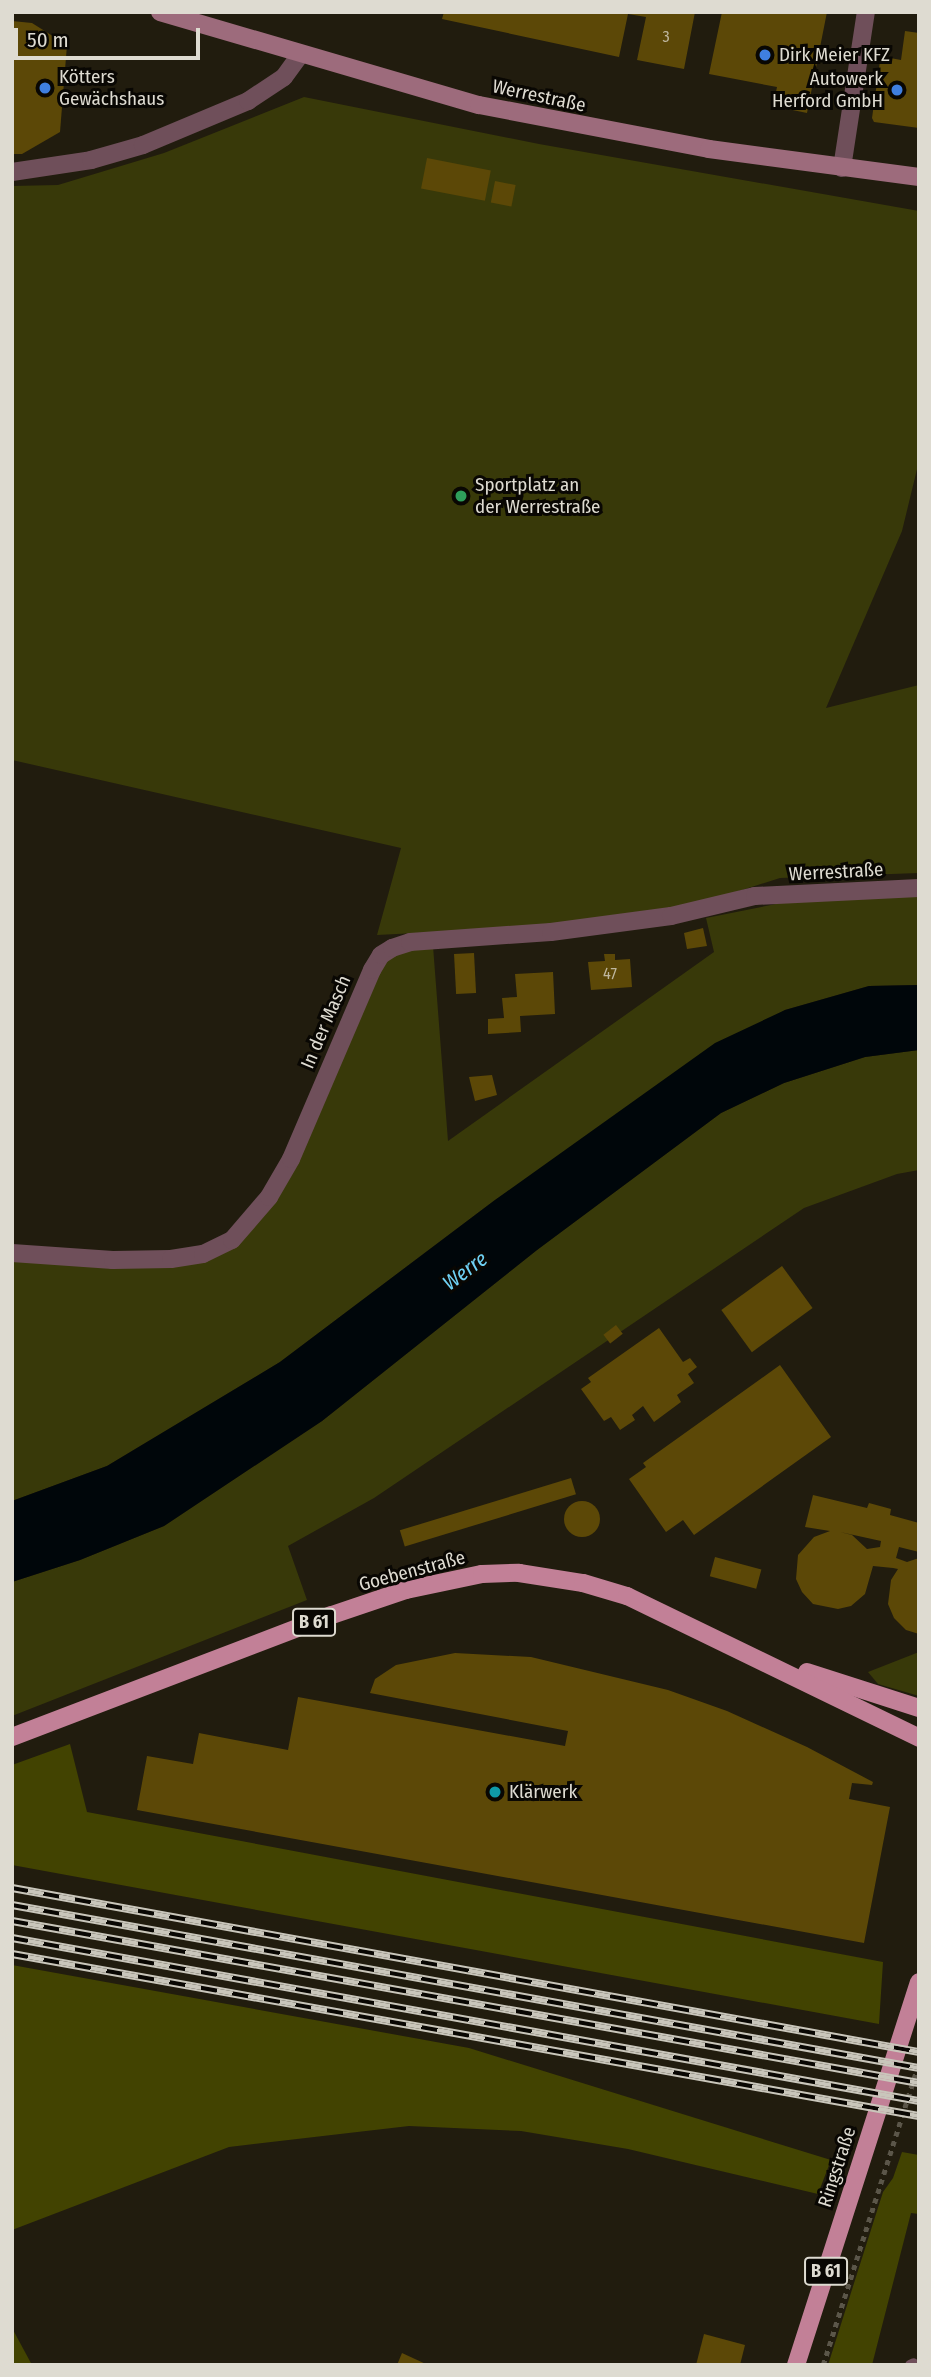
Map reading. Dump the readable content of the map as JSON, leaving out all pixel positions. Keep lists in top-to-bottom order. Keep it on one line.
{"streets":{"main road":["Werrestraße","Goebenstraße","B 61","Ringstraße"],"street":["In der Masch"]},"crossings":[["Werrestraße","In der Masch"]],"water":["Werre"],"places":["Dirk Meier KFZ","Kötters Gewächshaus","Autowerk Herford GmbH","Sportplatz an der Werrestraße","Klärwerk"],"house_numbers":["3","47"],"scale_bar":"50 m"}
